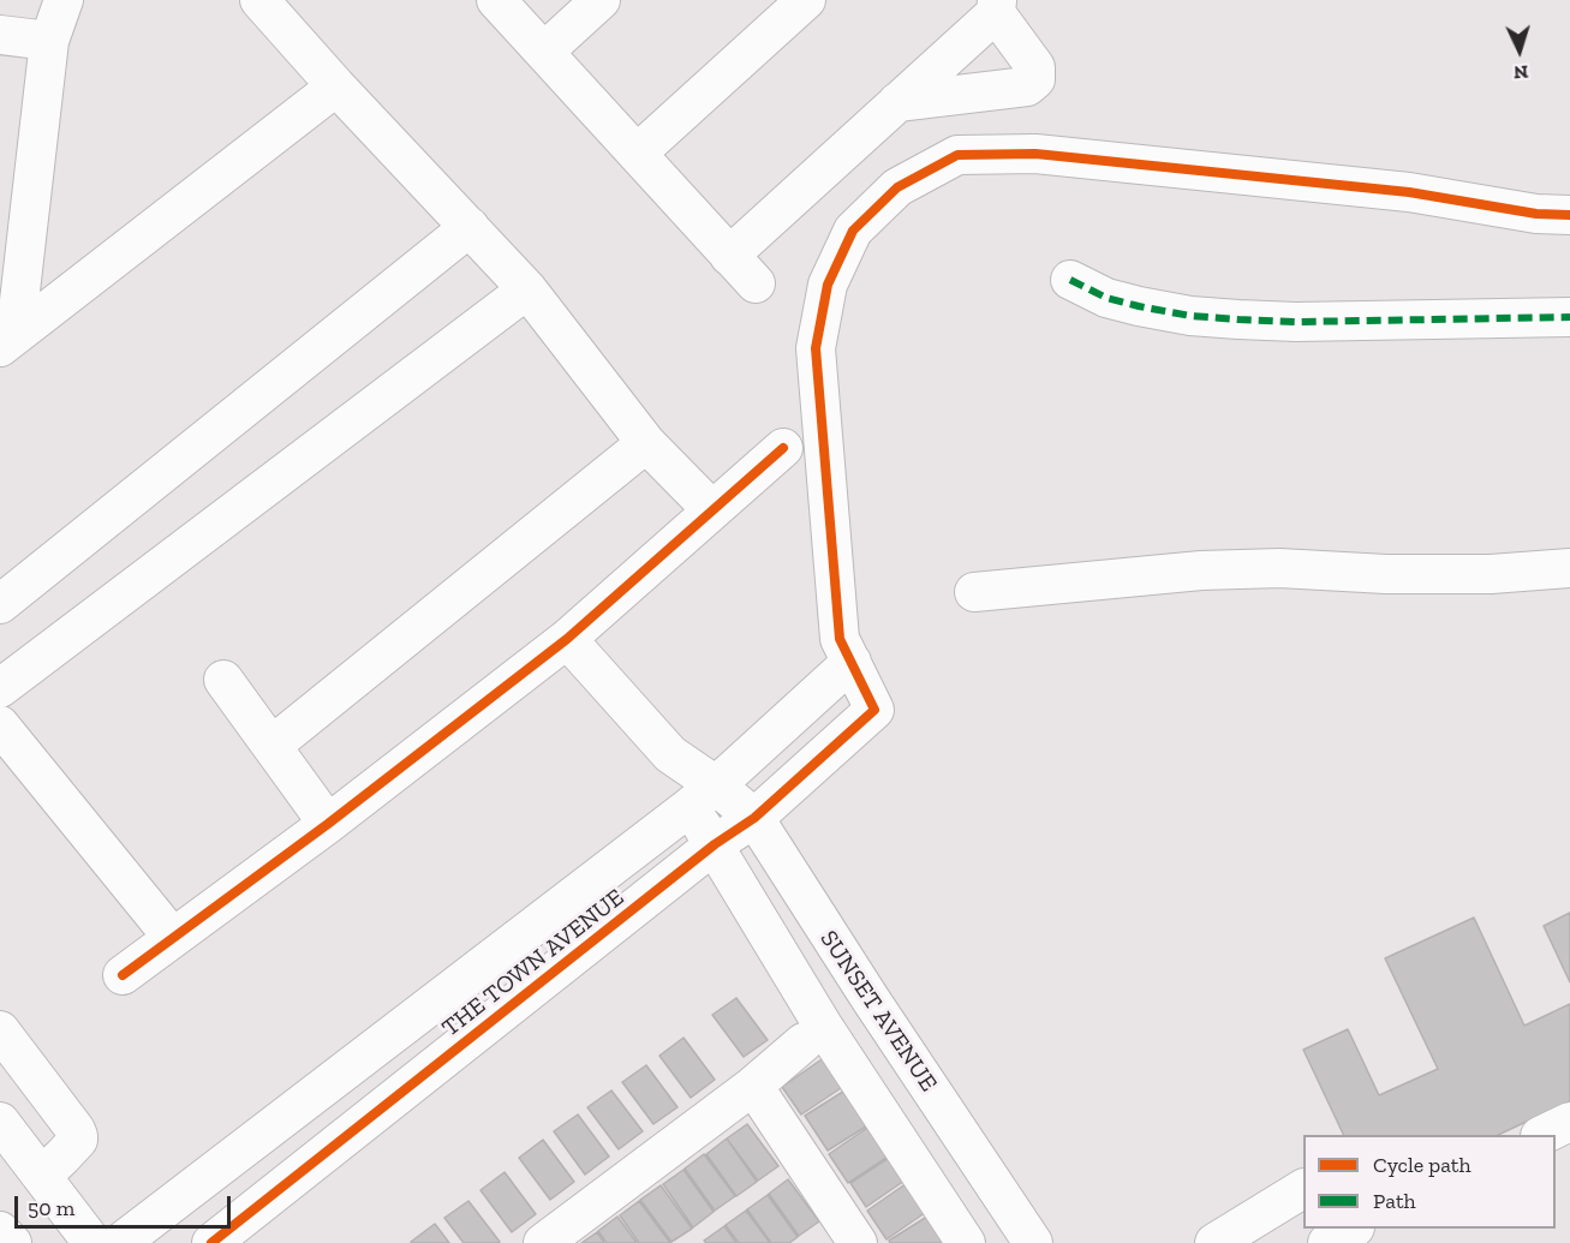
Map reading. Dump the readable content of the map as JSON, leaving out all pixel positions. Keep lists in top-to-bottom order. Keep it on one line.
{"streets":{"street":["THE TOWN AVENUE","SUNSET AVENUE"]},"crossings":[["THE TOWN AVENUE","SUNSET AVENUE"]],"legend":["Cycle path","Path"],"scale_bar":"50 m","north":"bottom"}
